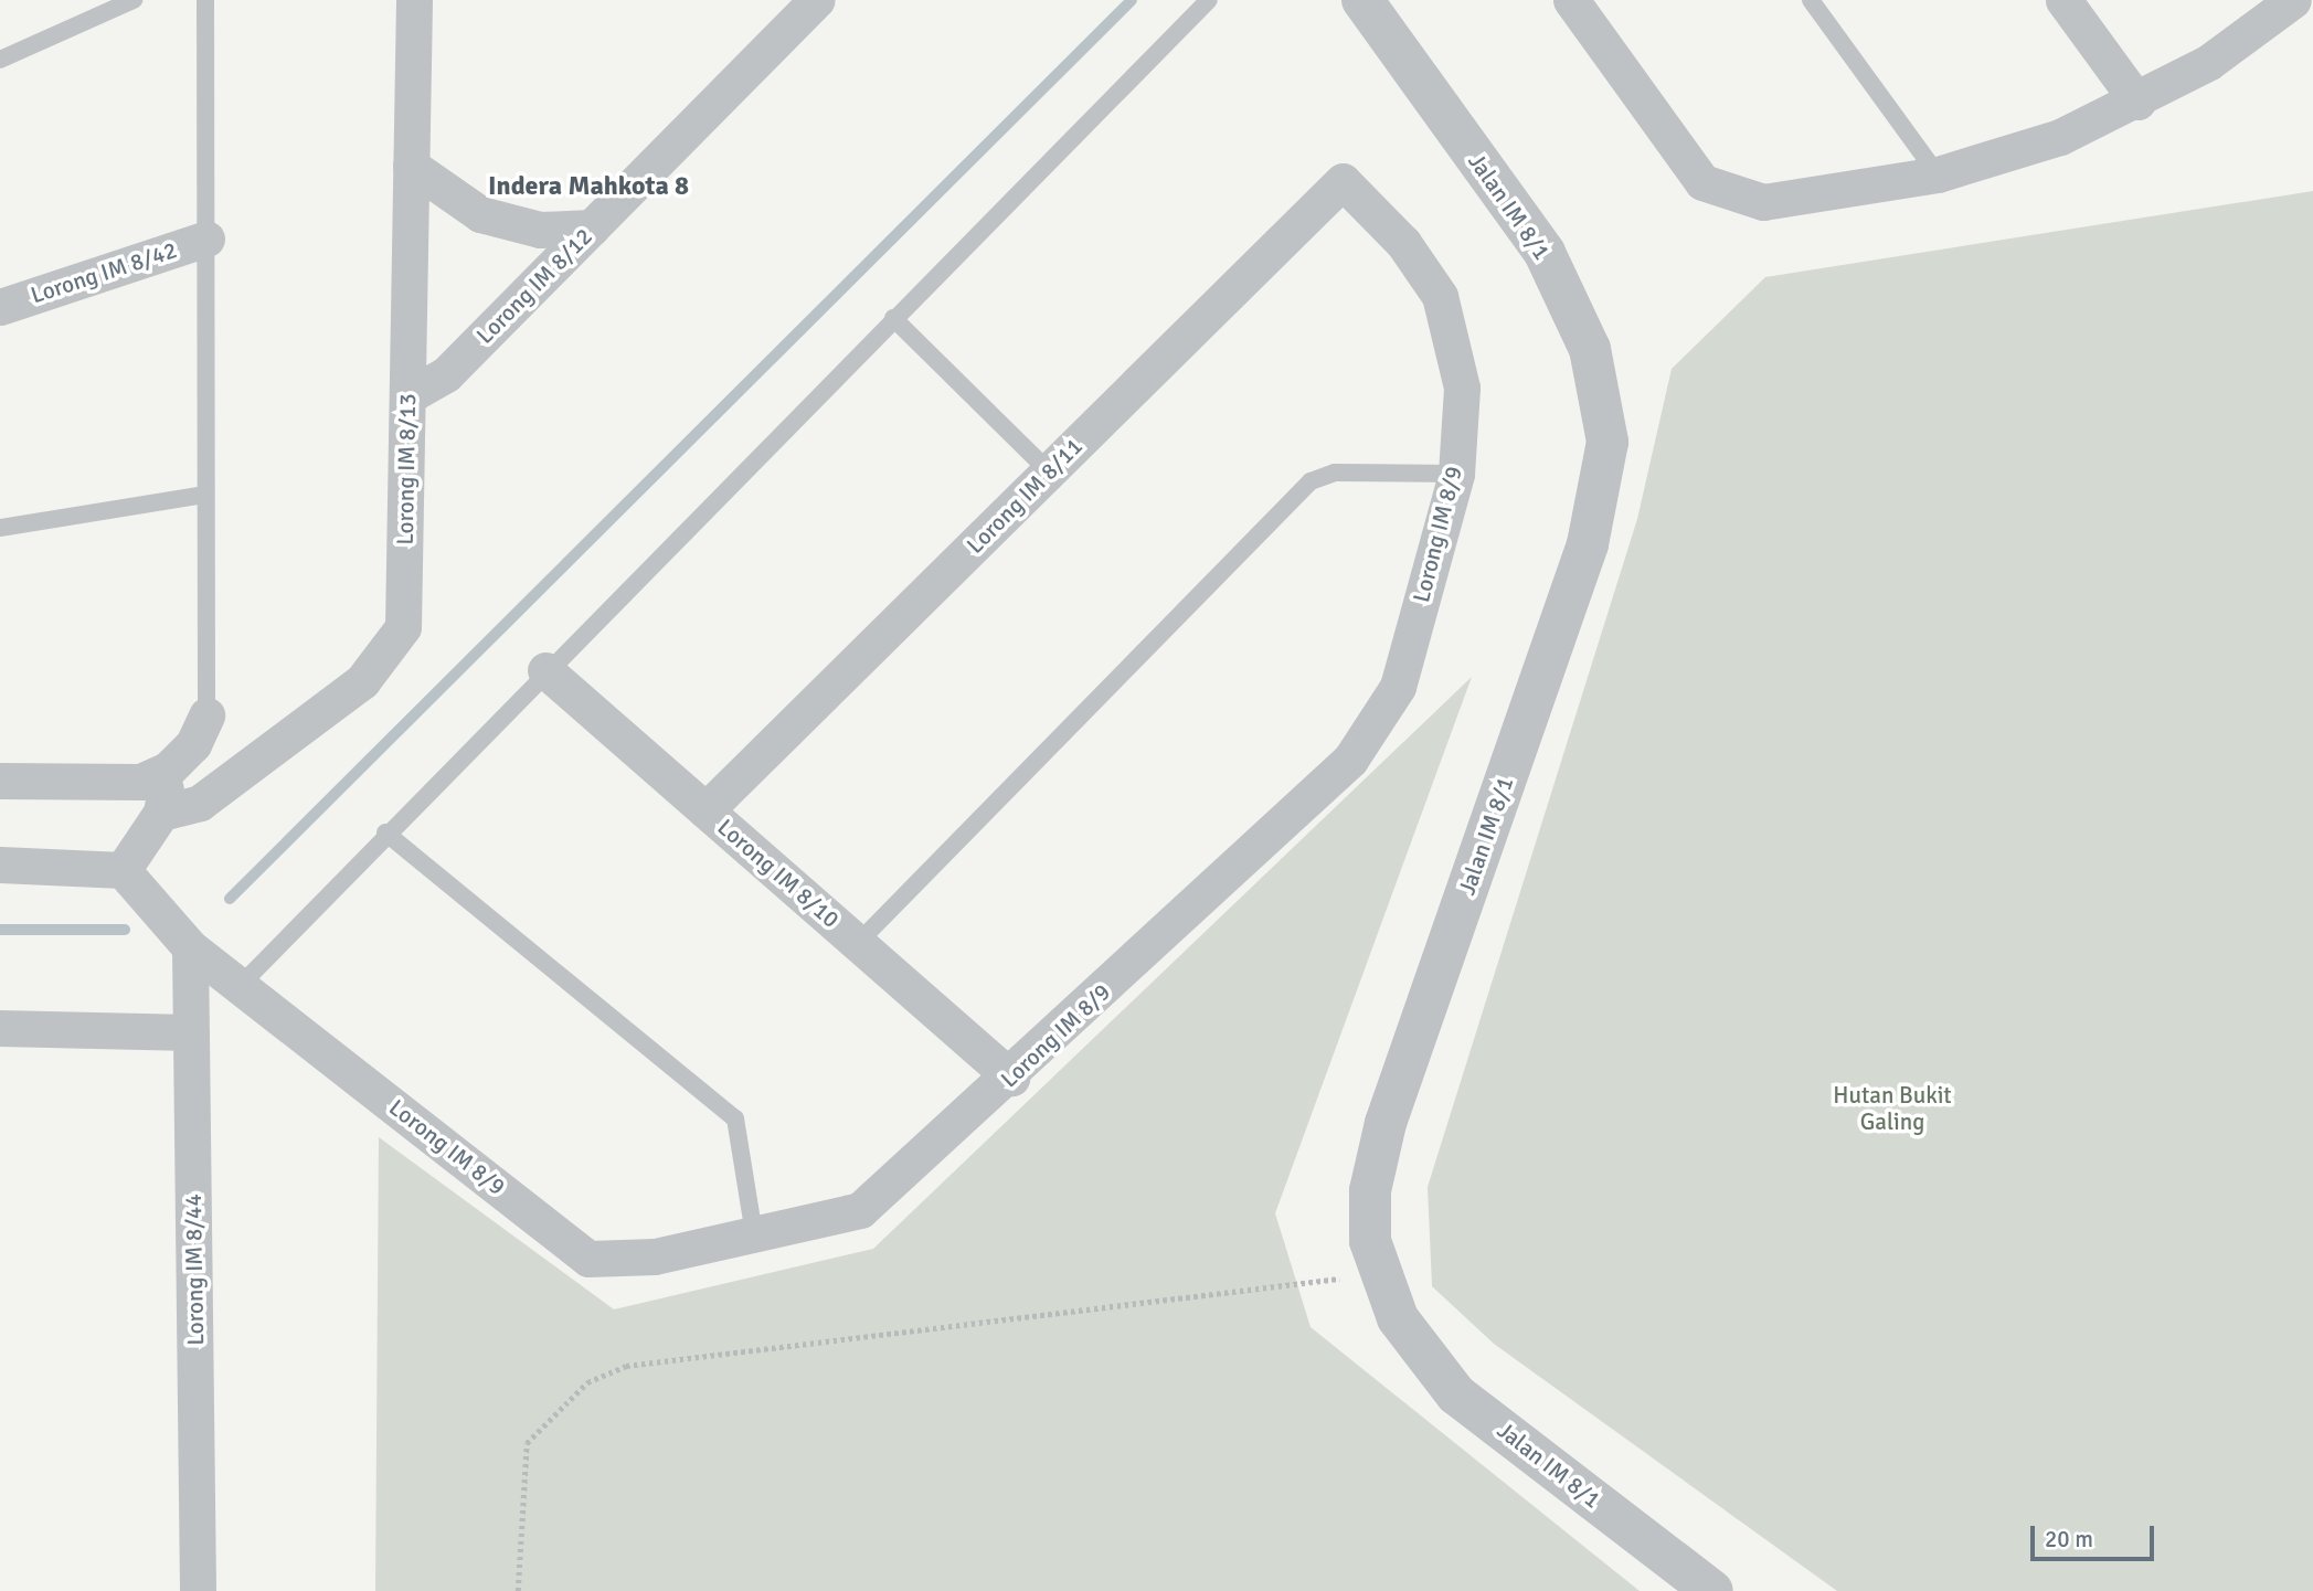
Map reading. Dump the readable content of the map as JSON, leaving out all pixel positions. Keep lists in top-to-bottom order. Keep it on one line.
{"streets":{"street":["Jalan IM 8/1","Lorong IM 8/42","Lorong IM 8/12","Lorong IM 8/13","Lorong IM 8/11","Lorong IM 8/9","Lorong IM 8/10","Lorong IM 8/44"]},"crossings":[["Lorong IM 8/12","Lorong IM 8/13"],["Lorong IM 8/11","Lorong IM 8/9"],["Lorong IM 8/11","Lorong IM 8/10"],["Lorong IM 8/9","Lorong IM 8/10"],["Lorong IM 8/9","Lorong IM 8/44"]],"districts":["Indera Mahkota 8"],"parks":["Hutan Bukit Galing"],"scale_bar":"20 m"}
